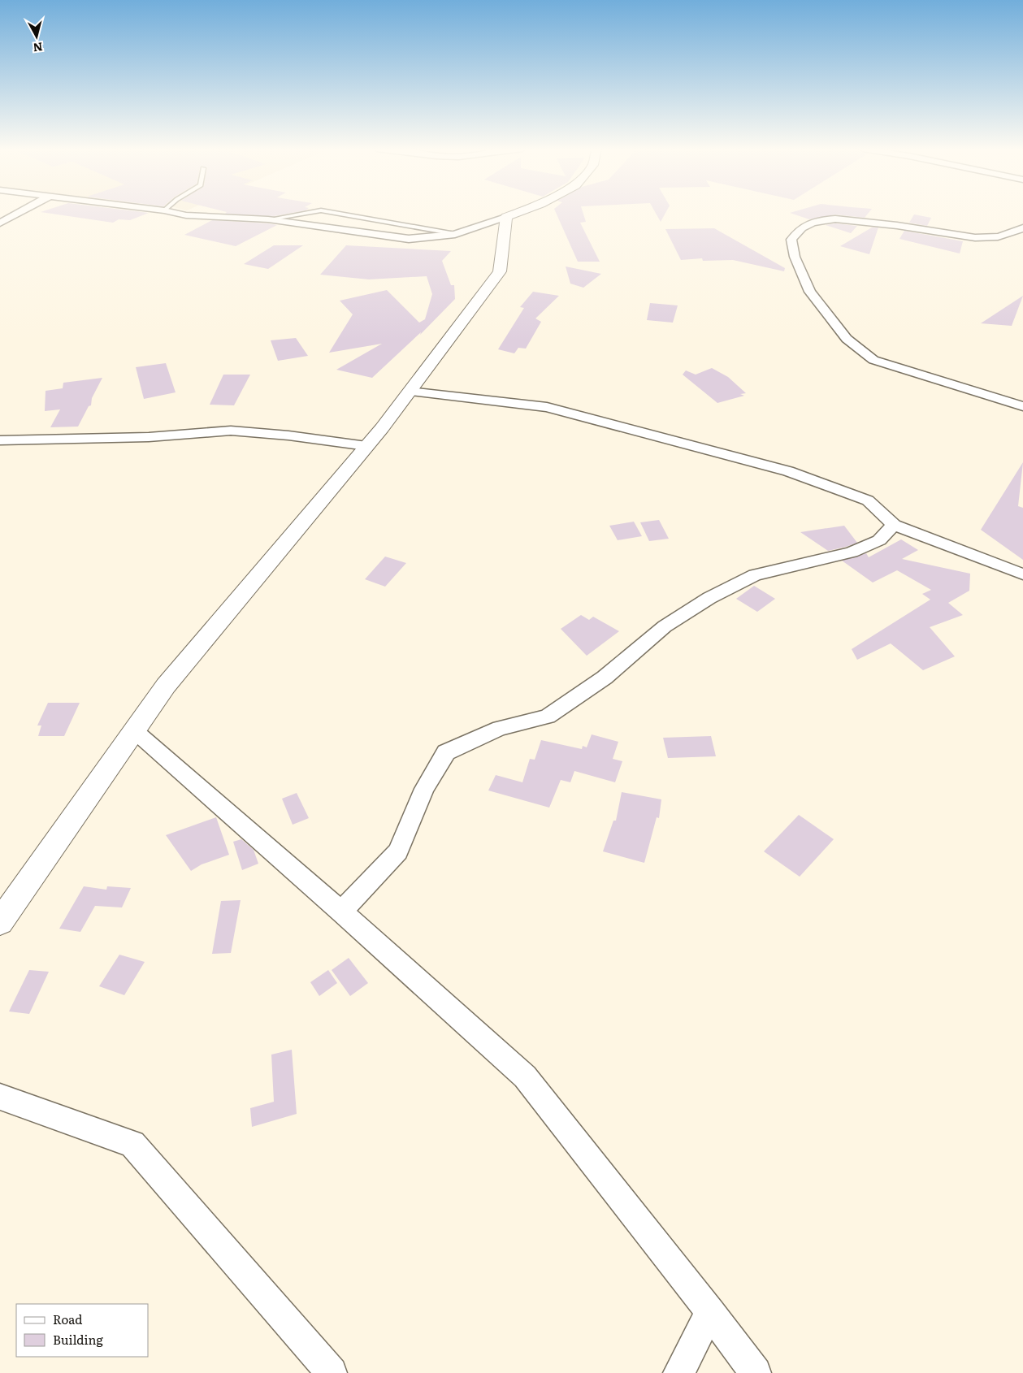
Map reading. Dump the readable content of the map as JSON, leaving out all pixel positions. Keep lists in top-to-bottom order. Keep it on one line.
{"legend":["Road","Building"],"north":"bottom"}
